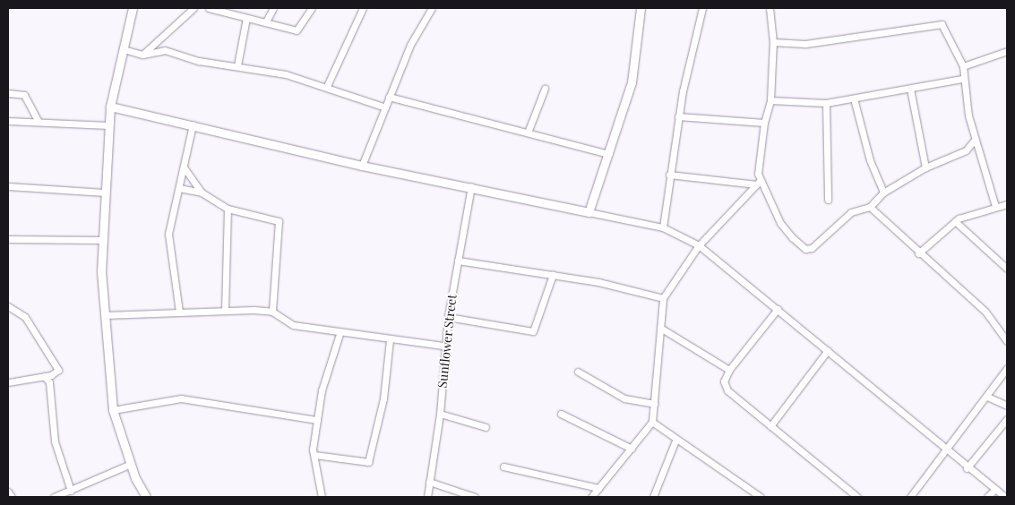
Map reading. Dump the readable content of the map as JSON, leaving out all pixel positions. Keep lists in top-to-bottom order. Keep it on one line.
{"streets":{"street":["Sunflower Street"]}}
